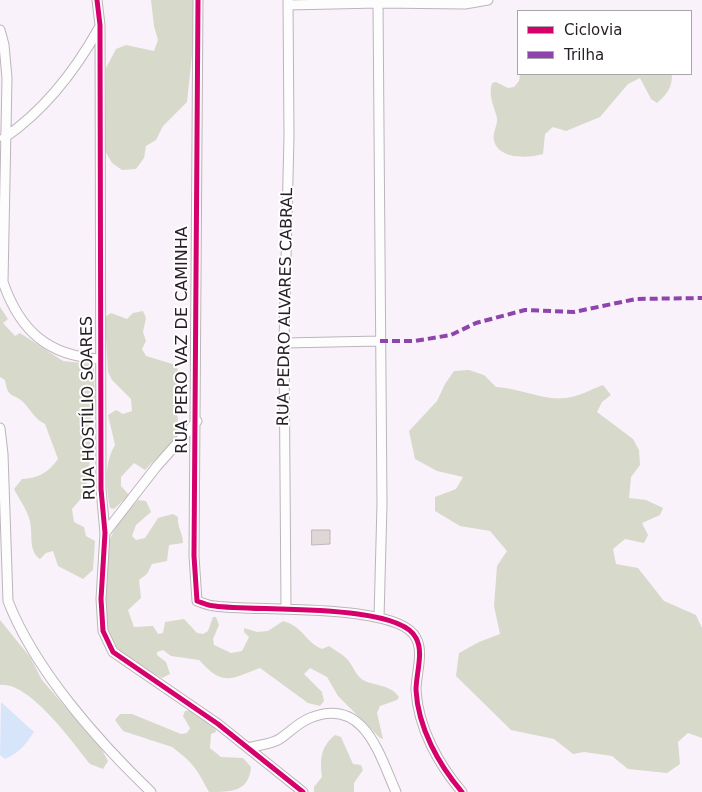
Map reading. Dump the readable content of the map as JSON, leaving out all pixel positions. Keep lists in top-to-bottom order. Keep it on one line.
{"streets":{"street":["RUA PEDRO ALVARES CABRAL","RUA PERO VAZ DE CAMINHA","RUA HOSTÍLIO SOARES"]},"crossings":[["RUA PEDRO ALVARES CABRAL","RUA PERO VAZ DE CAMINHA"]],"legend":["Ciclovia","Trilha"]}
